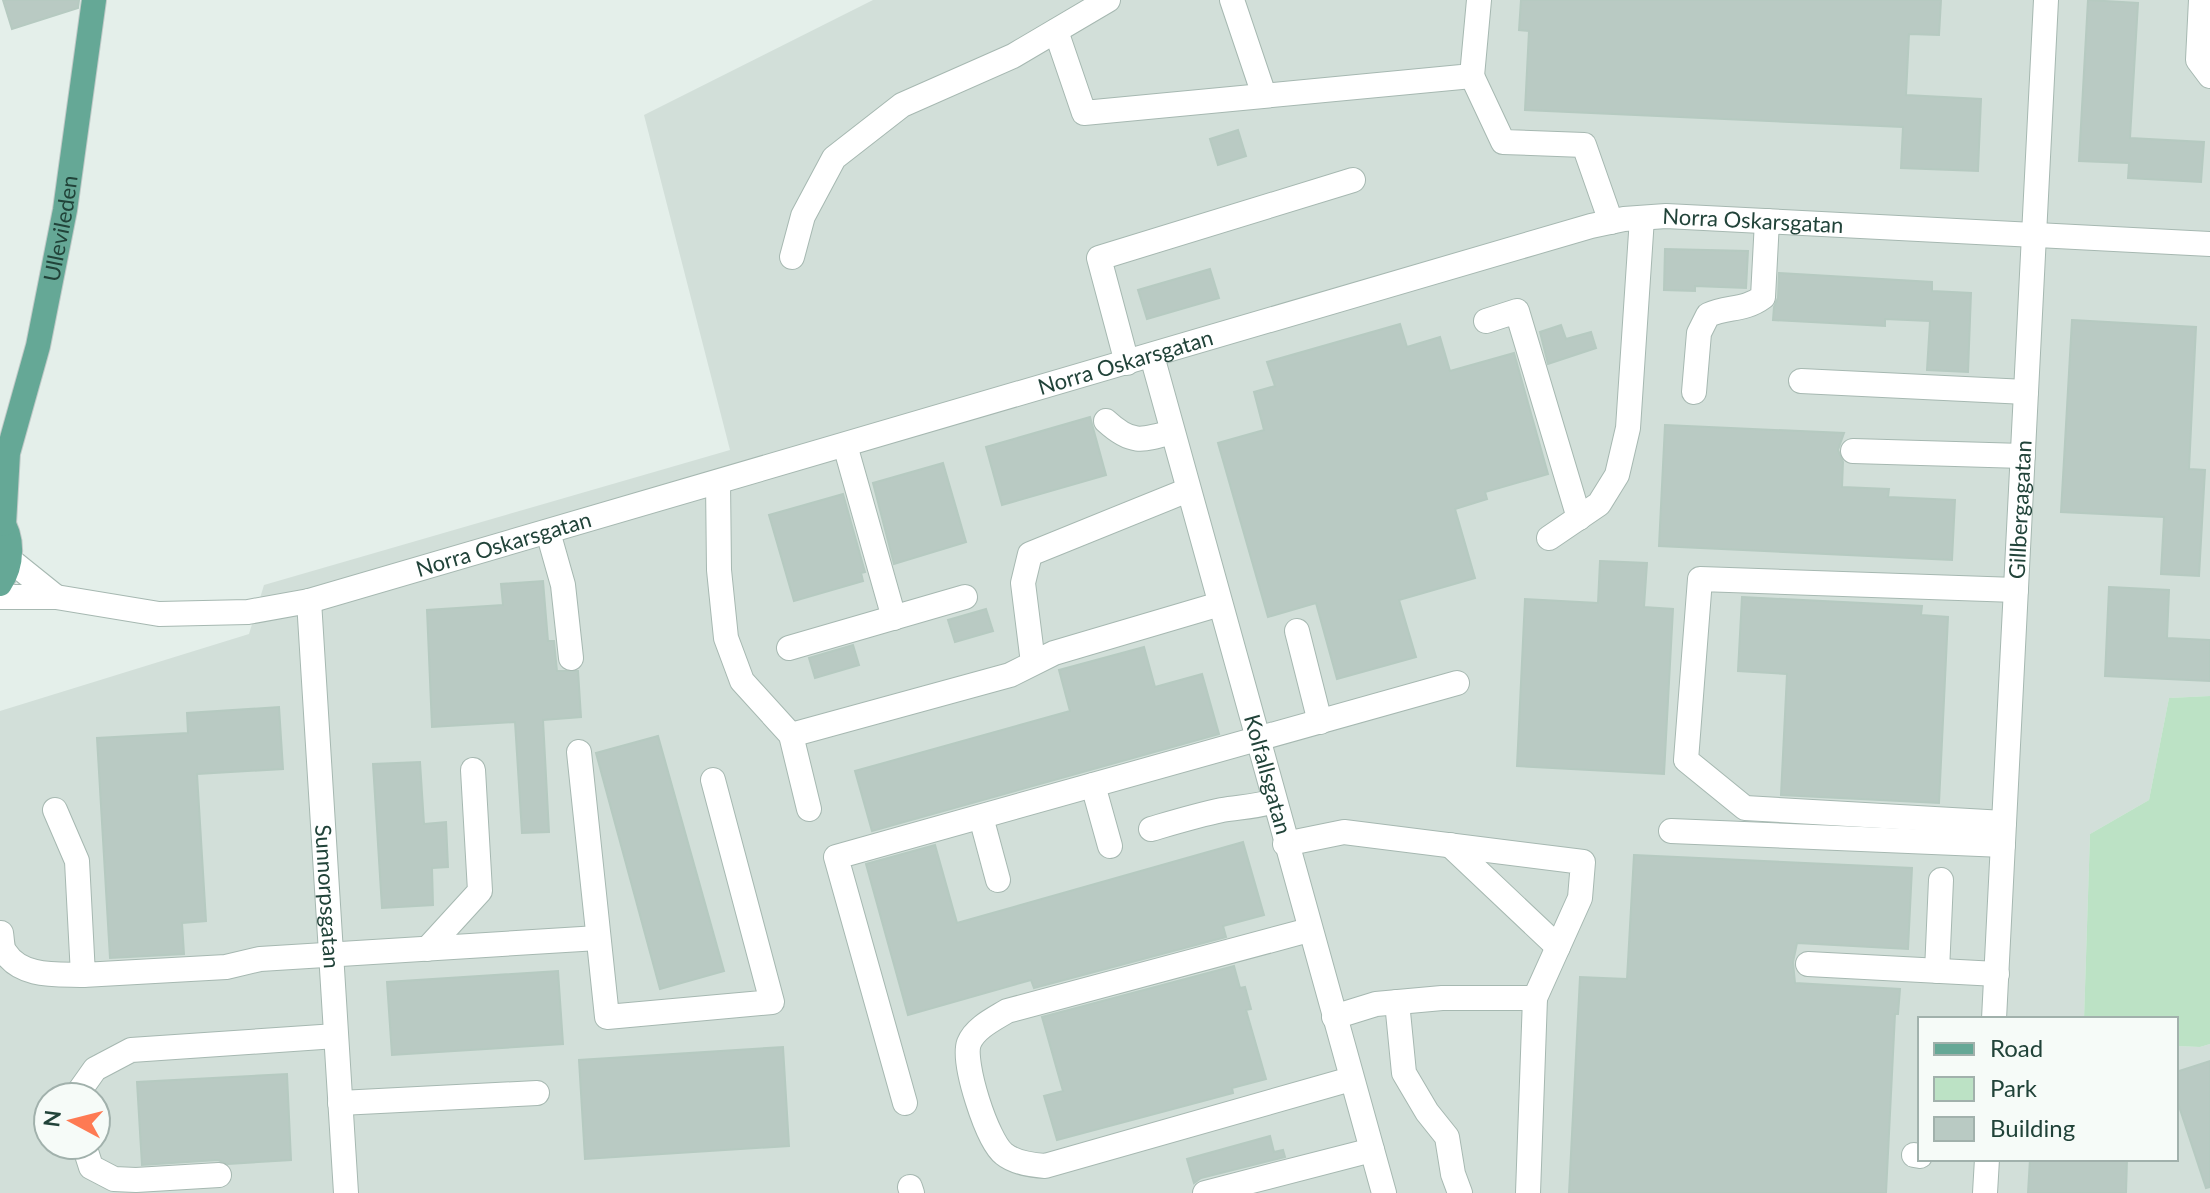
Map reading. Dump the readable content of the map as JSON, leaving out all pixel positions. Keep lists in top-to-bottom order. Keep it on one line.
{"streets":{"main road":["Ullevileden"],"street":["Norra Oskarsgatan","Gillbergagatan","Kolfallsgatan","Sunnorpsgatan"]},"crossings":[["Norra Oskarsgatan","Ullevileden"],["Norra Oskarsgatan","Gillbergagatan"],["Norra Oskarsgatan","Kolfallsgatan"],["Norra Oskarsgatan","Sunnorpsgatan"]],"legend":["Road","Park","Building"],"north":"left"}
